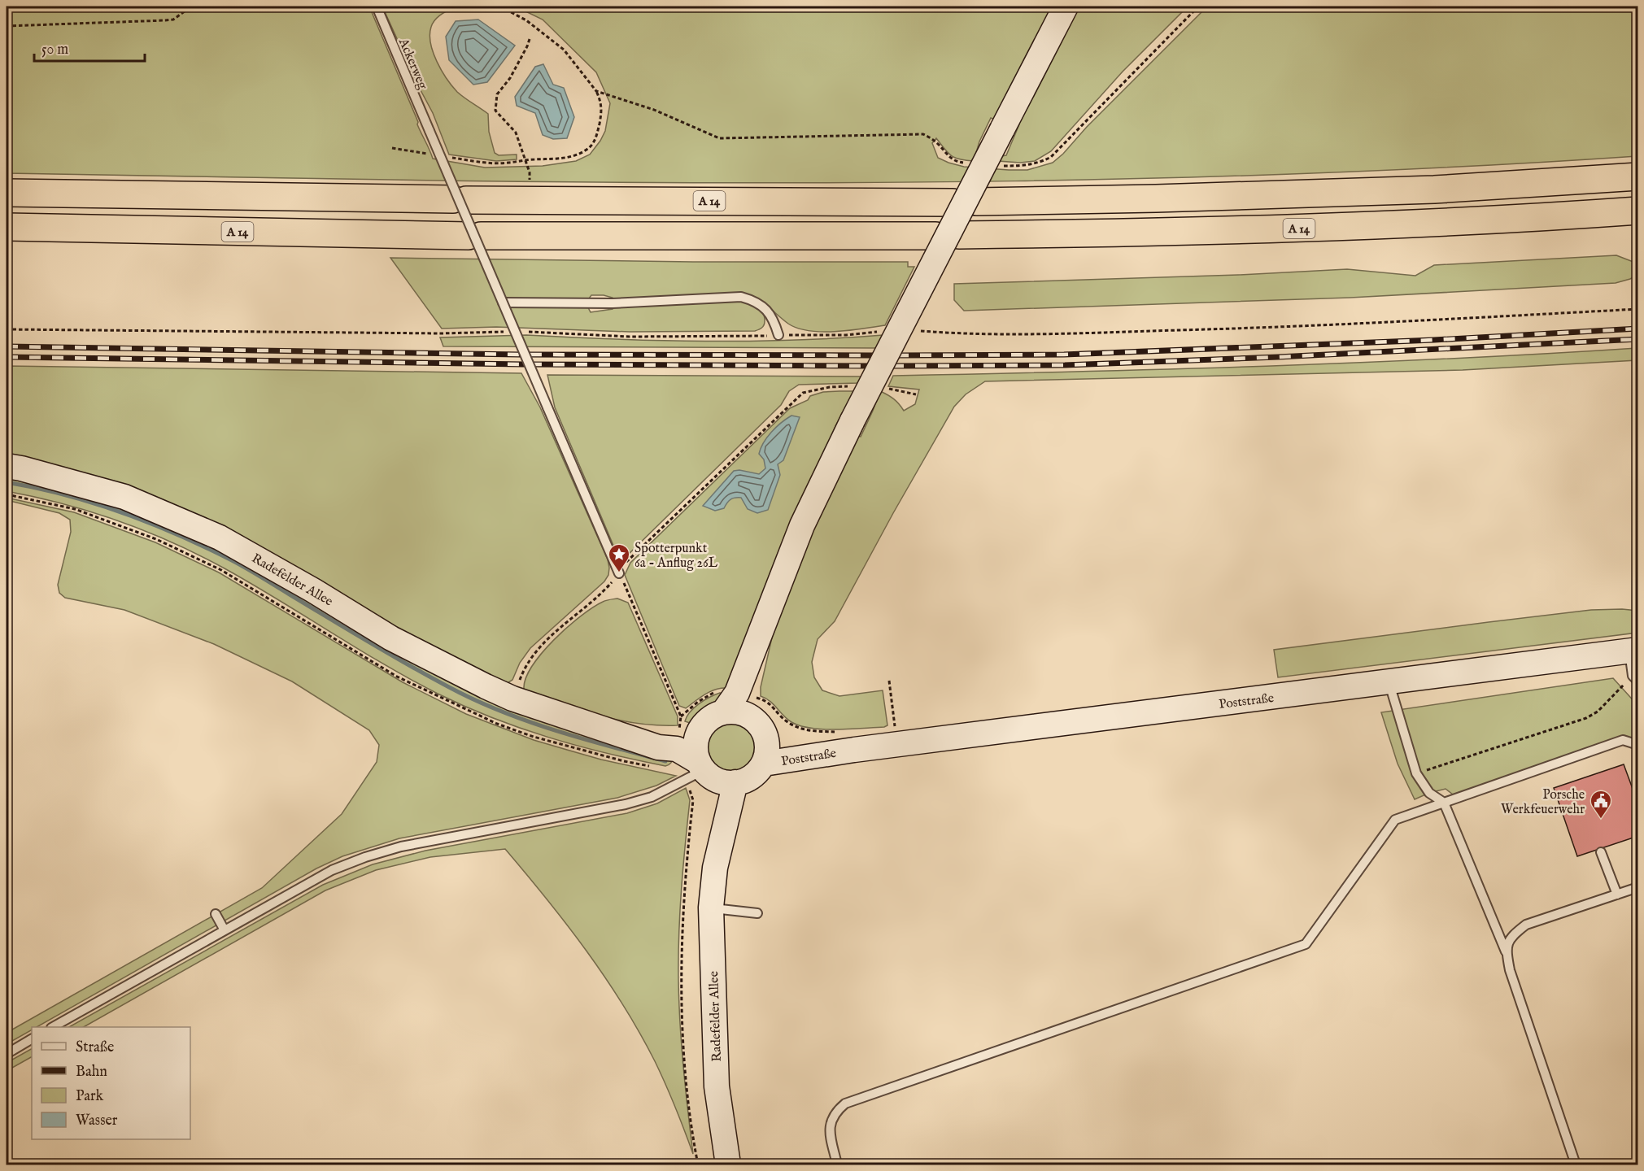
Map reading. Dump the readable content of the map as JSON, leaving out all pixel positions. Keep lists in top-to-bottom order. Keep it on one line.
{"streets":{"highway":["A 14"],"main road":["Radefelder Allee","Poststraße"],"lane":["Ackerweg"]},"crossings":[["Radefelder Allee","Poststraße"]],"places":{"place":["Spotterpunkt 6a - Anflug 26L"],"public building":["Porsche Werkfeuerwehr"]},"legend":["Straße","Bahn","Park","Wasser"],"scale_bar":"50 m"}
